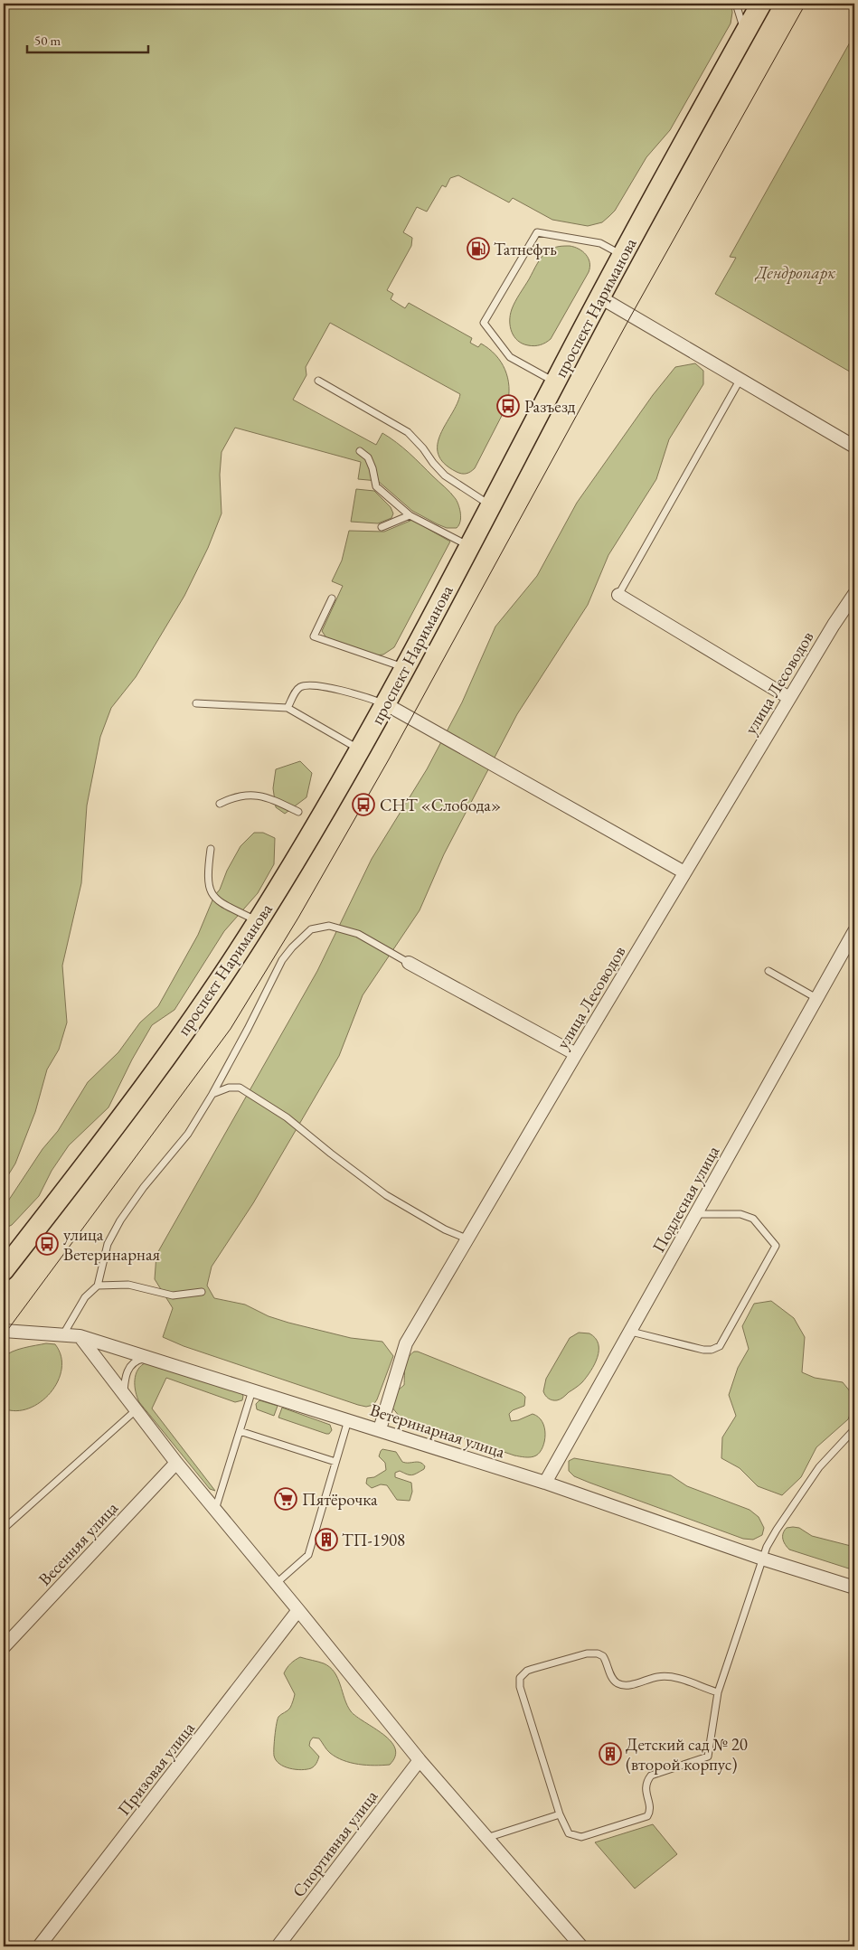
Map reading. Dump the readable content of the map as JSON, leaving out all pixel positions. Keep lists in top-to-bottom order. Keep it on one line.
{"streets":{"main road":["проспект Нариманова"],"street":["улица Лесоводов","Подлесная улица","Ветеринарная улица","Весенняя улица","Призовая улица","Спортивная улица"]},"crossings":[["улица Лесоводов","Ветеринарная улица"],["Подлесная улица","Ветеринарная улица"]],"parks":["Дендропарк"],"places":{"fuel station":["Татнефть"],"bus stop":["Разъезд","СНТ «Слобода»","улица Ветеринарная"],"supermarket":["Пятёрочка"],"building":["ТП-1908","Детский сад № 20 (второй корпус)"]},"scale_bar":"50 m"}
